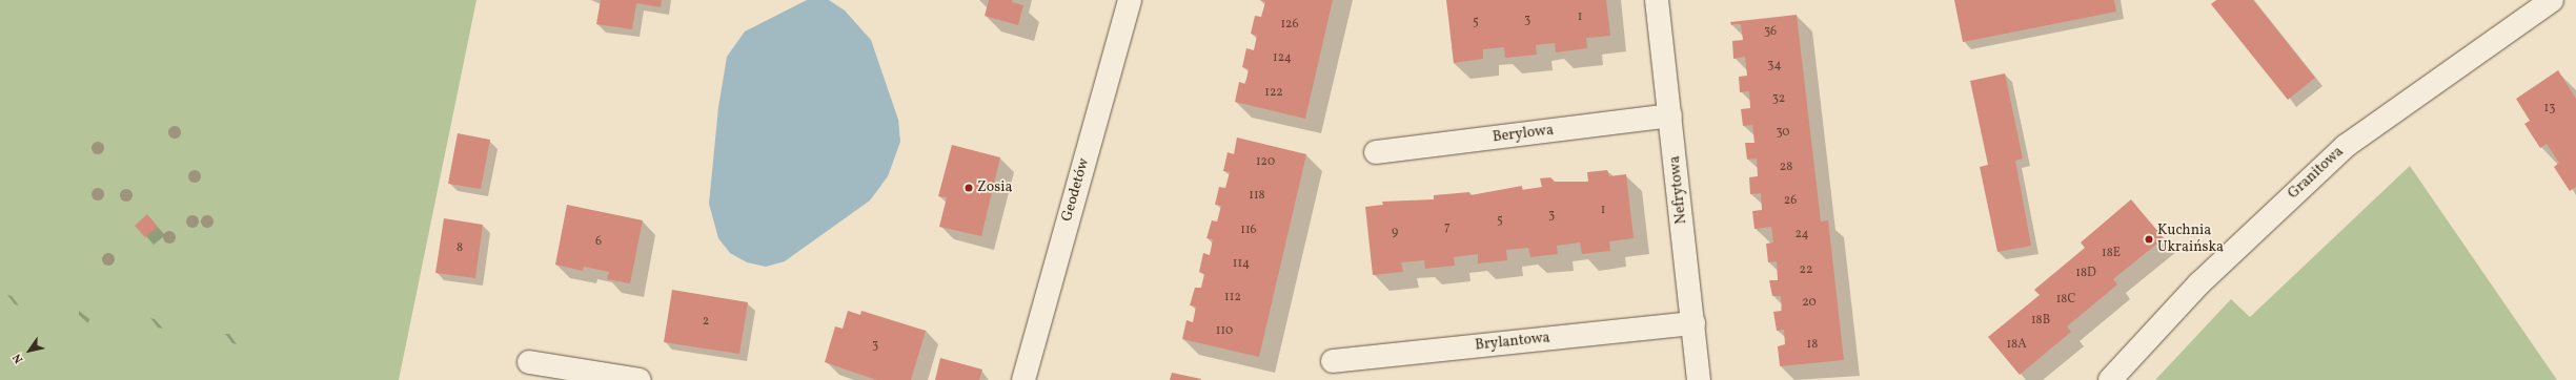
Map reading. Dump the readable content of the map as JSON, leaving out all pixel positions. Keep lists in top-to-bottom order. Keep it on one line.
{"streets":{"street":["Berylowa","Granitowa","Geodetów","Nefrytowa","Brylantowa"]},"crossings":[["Berylowa","Nefrytowa"],["Nefrytowa","Brylantowa"]],"places":["Zosia","Kuchnia Ukraińska"],"house_numbers":["1","3","5","126","36","124","34","122","32","13","30","120","28","118","26","1","3","5","7","116","9","24","6","8","18E","114","22","18D","112","18C","20","18B","2","110","18","18A","3"],"north":"bottom left"}
